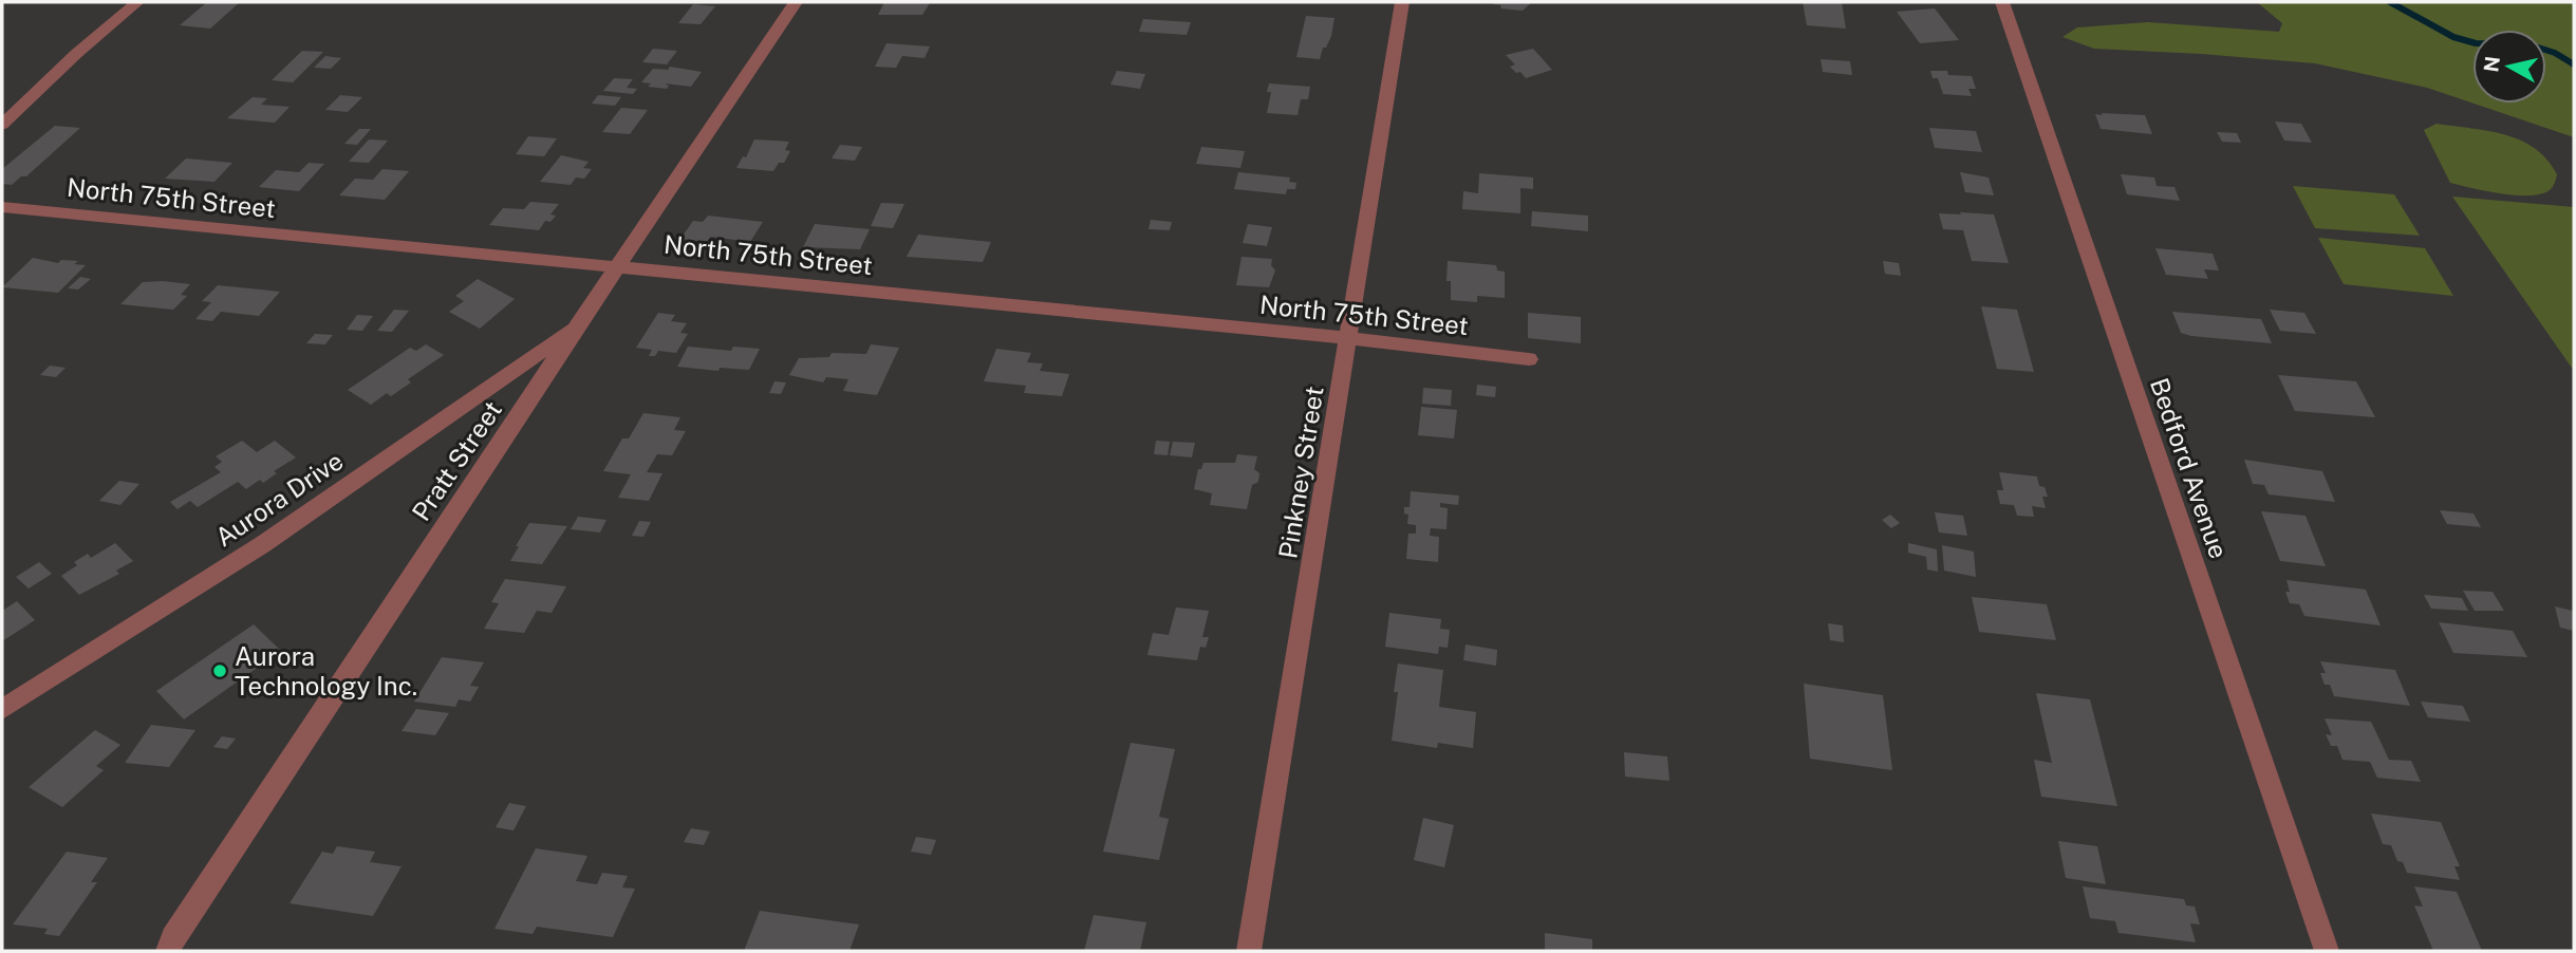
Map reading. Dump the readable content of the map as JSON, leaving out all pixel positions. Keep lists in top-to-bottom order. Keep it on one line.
{"streets":{"street":["North 75th Street","Pratt Street","Bedford Avenue","Pinkney Street","Aurora Drive"]},"crossings":[["North 75th Street","Pratt Street"],["North 75th Street","Pinkney Street"],["Pratt Street","Aurora Drive"]],"places":["Aurora Technology Inc."],"north":"left"}
